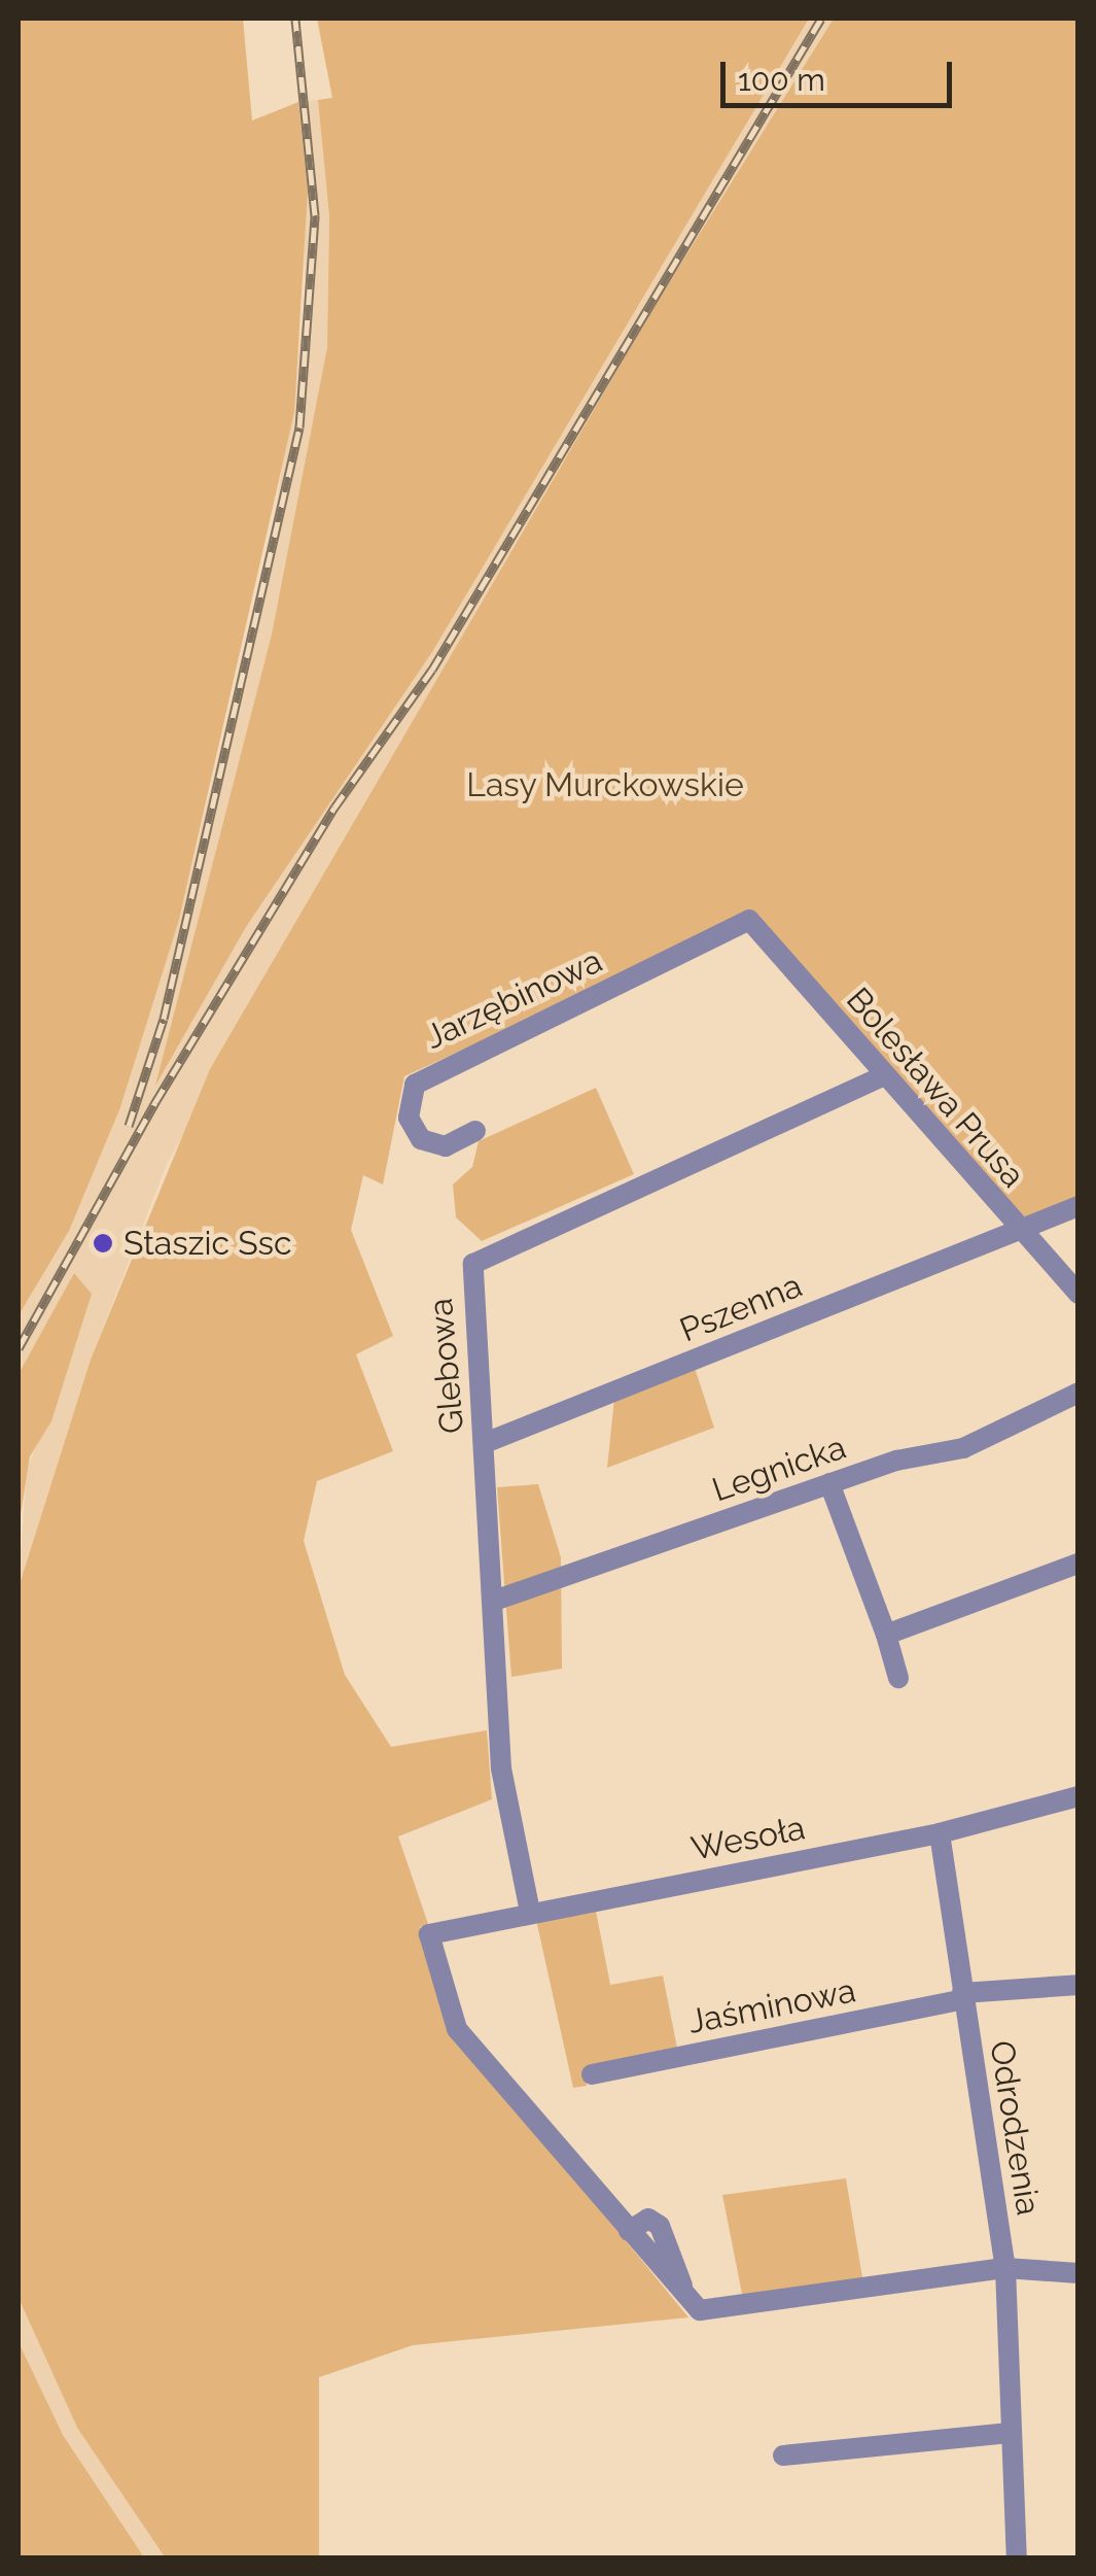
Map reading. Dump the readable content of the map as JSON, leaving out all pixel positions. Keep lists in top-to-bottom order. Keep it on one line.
{"streets":{"street":["Jarzębinowa","Bolesława Prusa","Pszenna","Glebowa","Legnicka","Wesoła","Jaśminowa","Odrodzenia"]},"crossings":[["Jarzębinowa","Bolesława Prusa"],["Bolesława Prusa","Pszenna"],["Bolesława Prusa","Glebowa"],["Pszenna","Glebowa"],["Glebowa","Legnicka"],["Glebowa","Wesoła"],["Wesoła","Odrodzenia"],["Jaśminowa","Odrodzenia"]],"parks":["Lasy Murckowskie"],"places":["Staszic Ssc"],"scale_bar":"100 m"}
